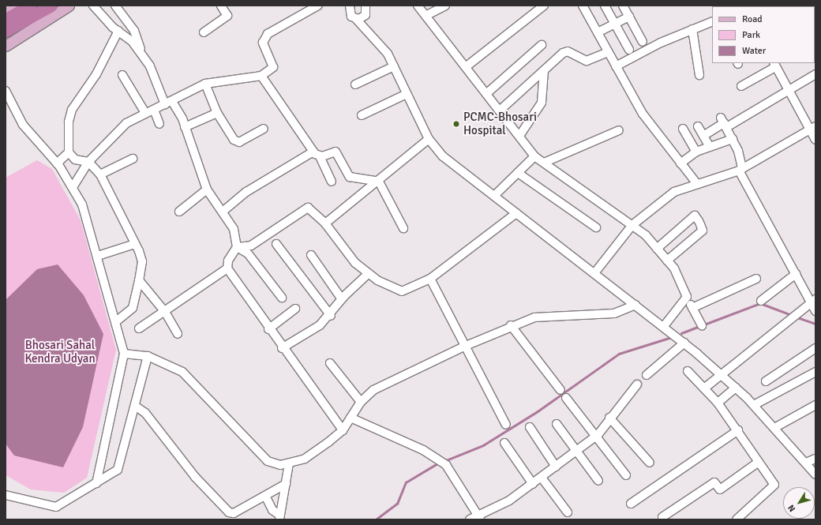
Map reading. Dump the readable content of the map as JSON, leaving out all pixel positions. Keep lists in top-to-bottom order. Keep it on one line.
{"parks":["Bhosari Sahal Kendra Udyan"],"places":["PCMC-Bhosari Hospital"],"legend":["Road","Park","Water"],"north":"bottom left"}
